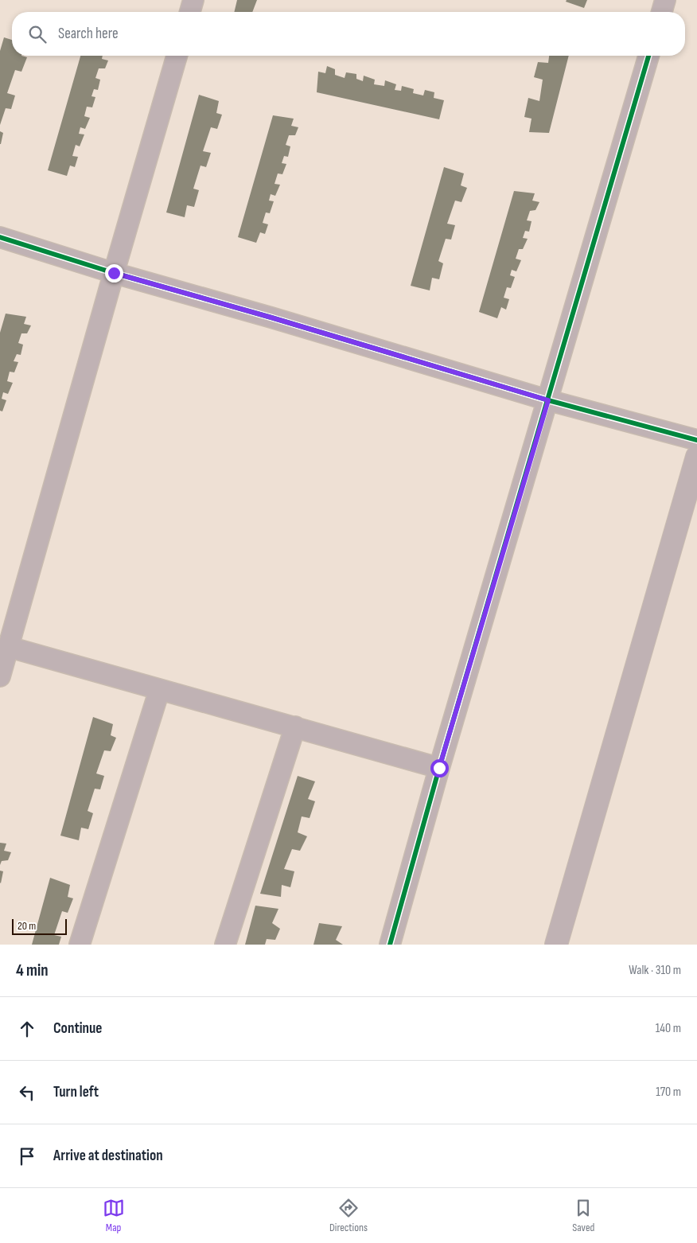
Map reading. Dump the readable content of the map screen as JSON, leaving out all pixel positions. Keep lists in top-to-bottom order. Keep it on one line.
{"scale_bar":"20 m","page":{"search":"Search here","scale":"20 m","heading":["4 min","Walk · 310 m"],"list":[["Continue","140 m"],["Turn left","170 m"],"Arrive at destination"],"nav":["Map","Directions","Saved"]}}
